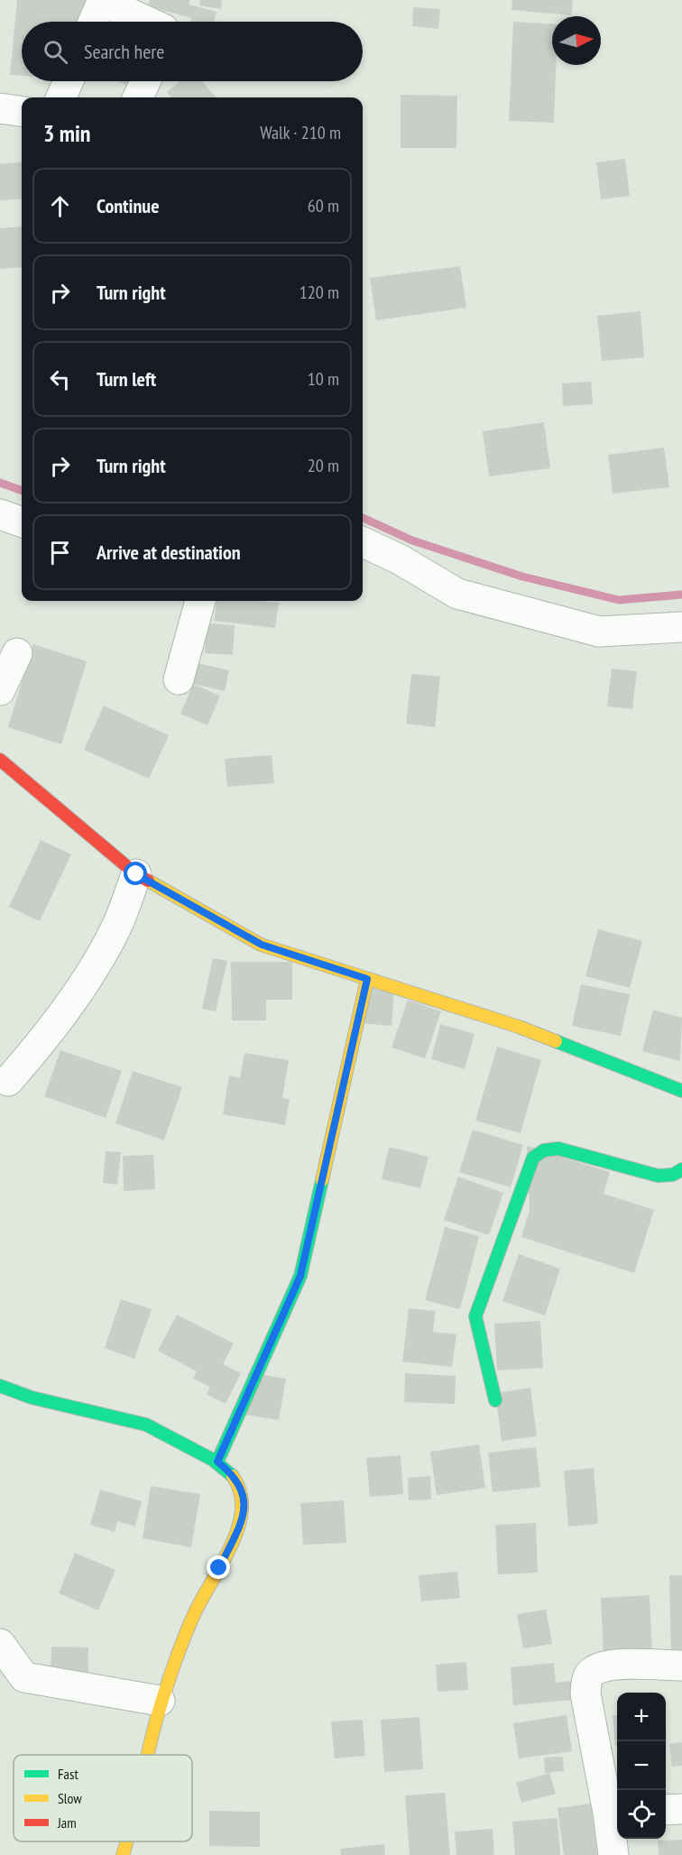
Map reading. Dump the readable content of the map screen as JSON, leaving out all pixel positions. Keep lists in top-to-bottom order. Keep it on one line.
{"legend":["Fast","Slow","Jam"],"north":"right","page":{"search":"Search here","heading":["3 min","Walk · 210 m"],"list":[["Continue","60 m"],["Turn right","120 m"],["Turn left","10 m"],["Turn right","20 m"],"Arrive at destination"],"map_buttons":["+","−"]}}
